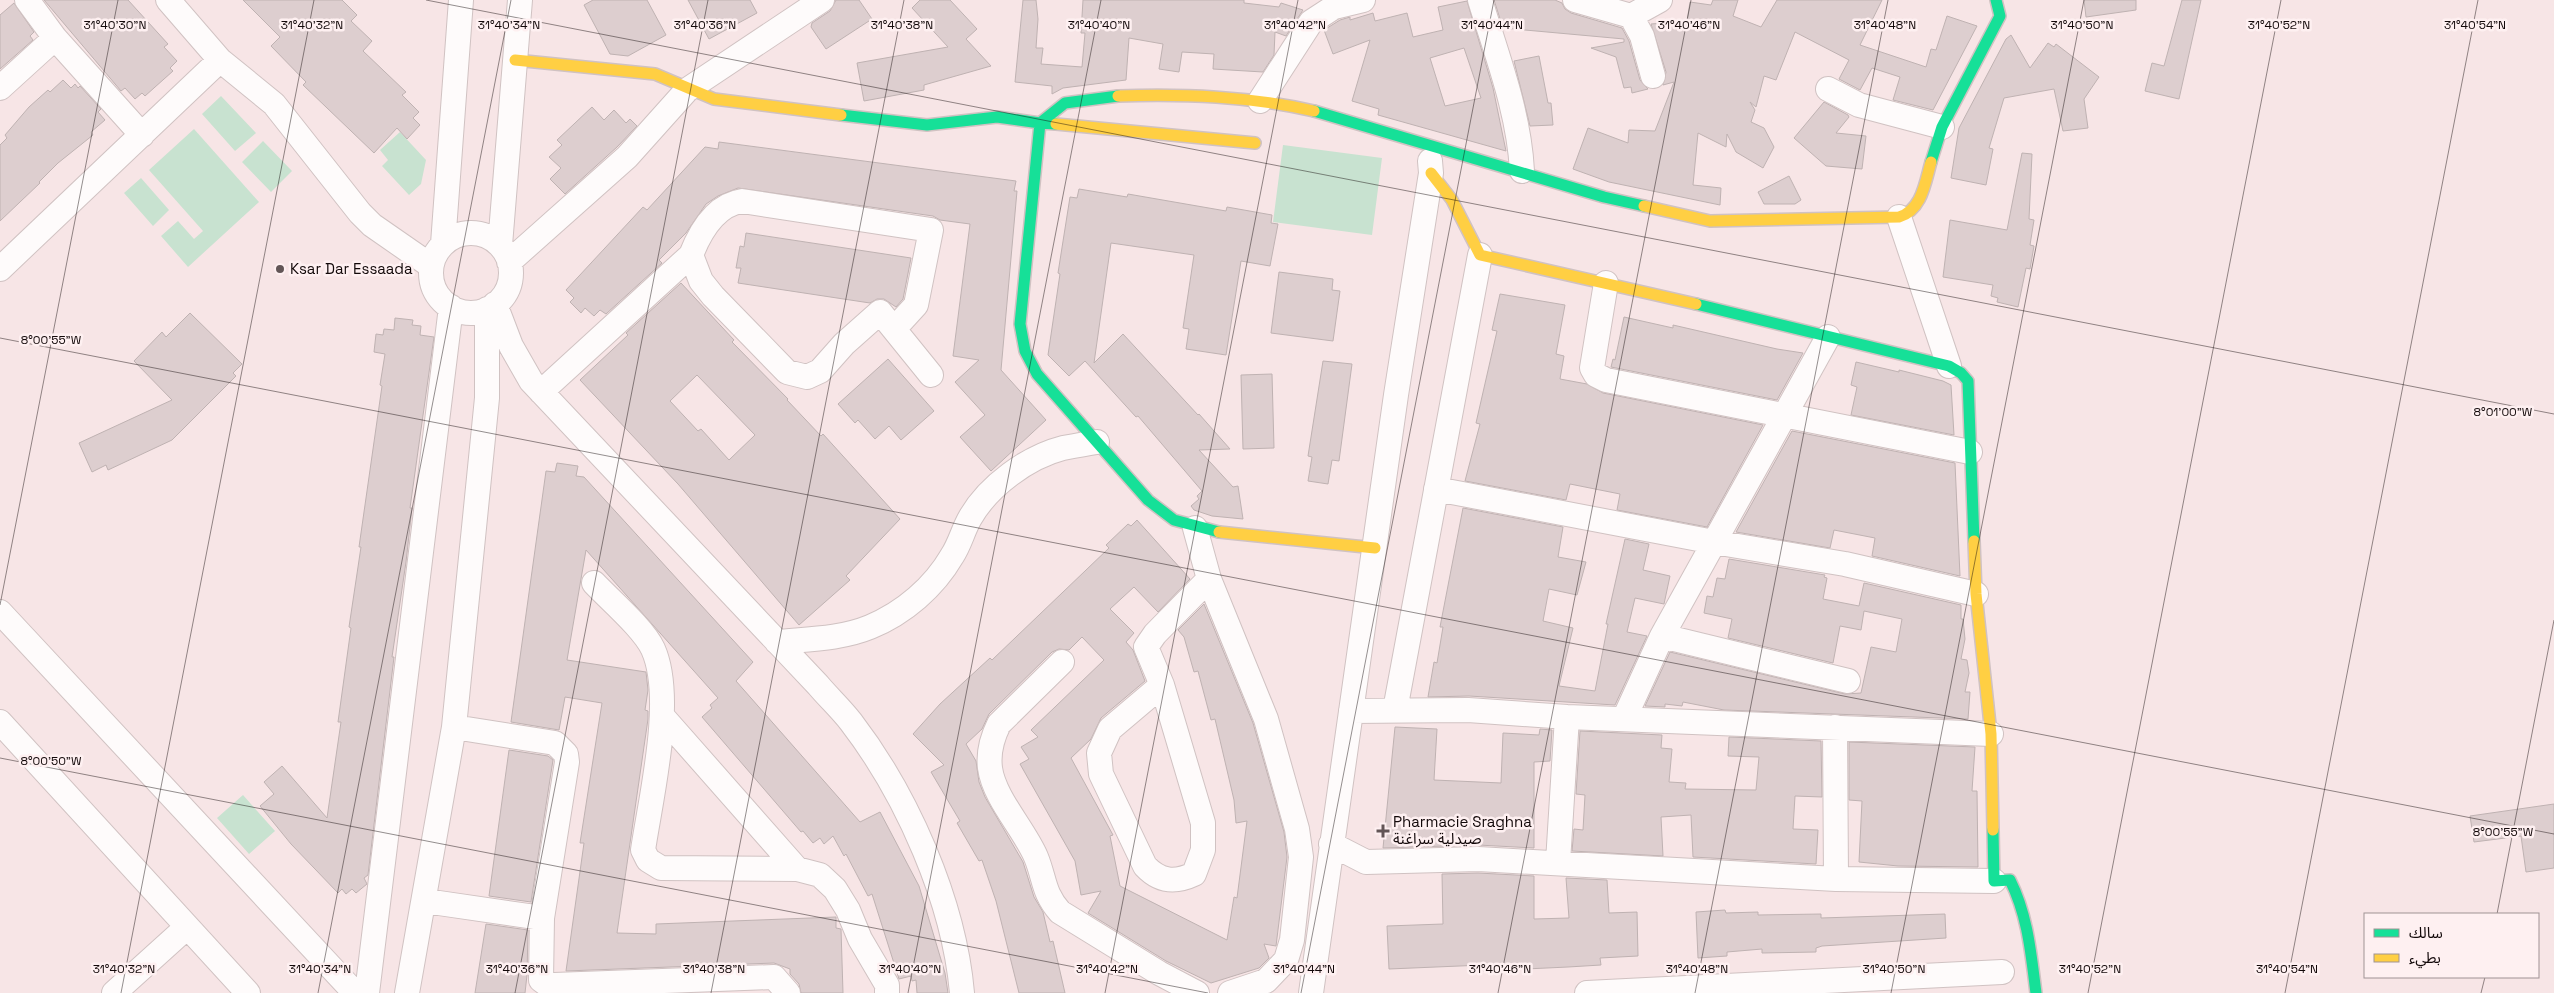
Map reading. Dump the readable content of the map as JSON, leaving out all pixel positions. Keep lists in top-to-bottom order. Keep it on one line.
{"places":{"other":["Ksar Dar Essaada"],"health":["Pharmacie Sraghna صيدلية سراغنة"]},"legend":["سالك","بطيء"],"coordinates":["31°40'30\"N","31°40'32\"N","31°40'34\"N","31°40'36\"N","31°40'38\"N","31°40'40\"N","31°40'42\"N","31°40'44\"N","31°40'46\"N","31°40'48\"N","31°40'50\"N","31°40'52\"N","31°40'54\"N","8°00'55\"W","8°01'00\"W","8°00'50\"W"]}
